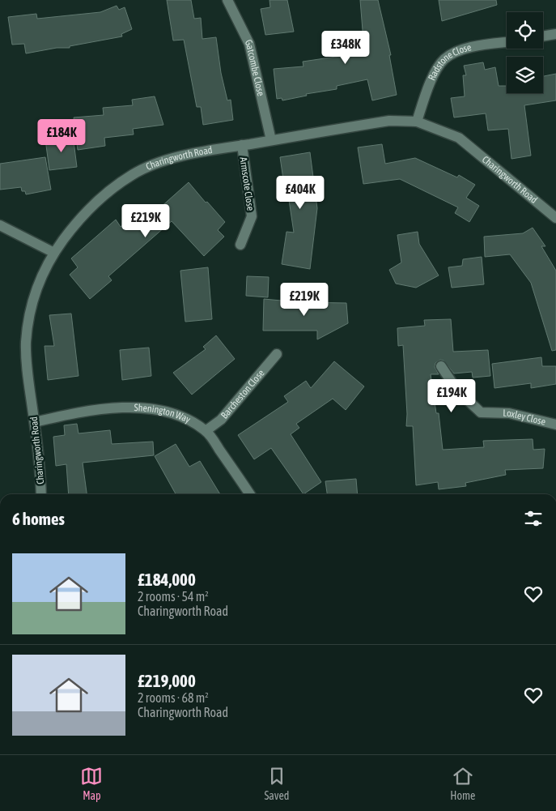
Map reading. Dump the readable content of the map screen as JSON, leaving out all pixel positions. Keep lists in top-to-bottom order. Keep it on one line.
{"streets":{"street":["Radstone Close","Gatcombe Close","Charingworth Road","Armscote Close","Barcheston Close","Shenington Way","Loxley Close"]},"crossings":[["Radstone Close","Charingworth Road"],["Gatcombe Close","Charingworth Road"],["Charingworth Road","Armscote Close"],["Charingworth Road","Shenington Way"],["Barcheston Close","Shenington Way"]],"page":{"price":["£348K","£184K","£404K","£219K","£219K","£194K"],"heading":"6 homes","list":[{"name":"£184,000","note":"2 rooms · 54 m² · Charingworth Road"},{"name":"£219,000","note":"2 rooms · 68 m² · Charingworth Road"}],"tabs":["Map","Saved","Home"]}}
